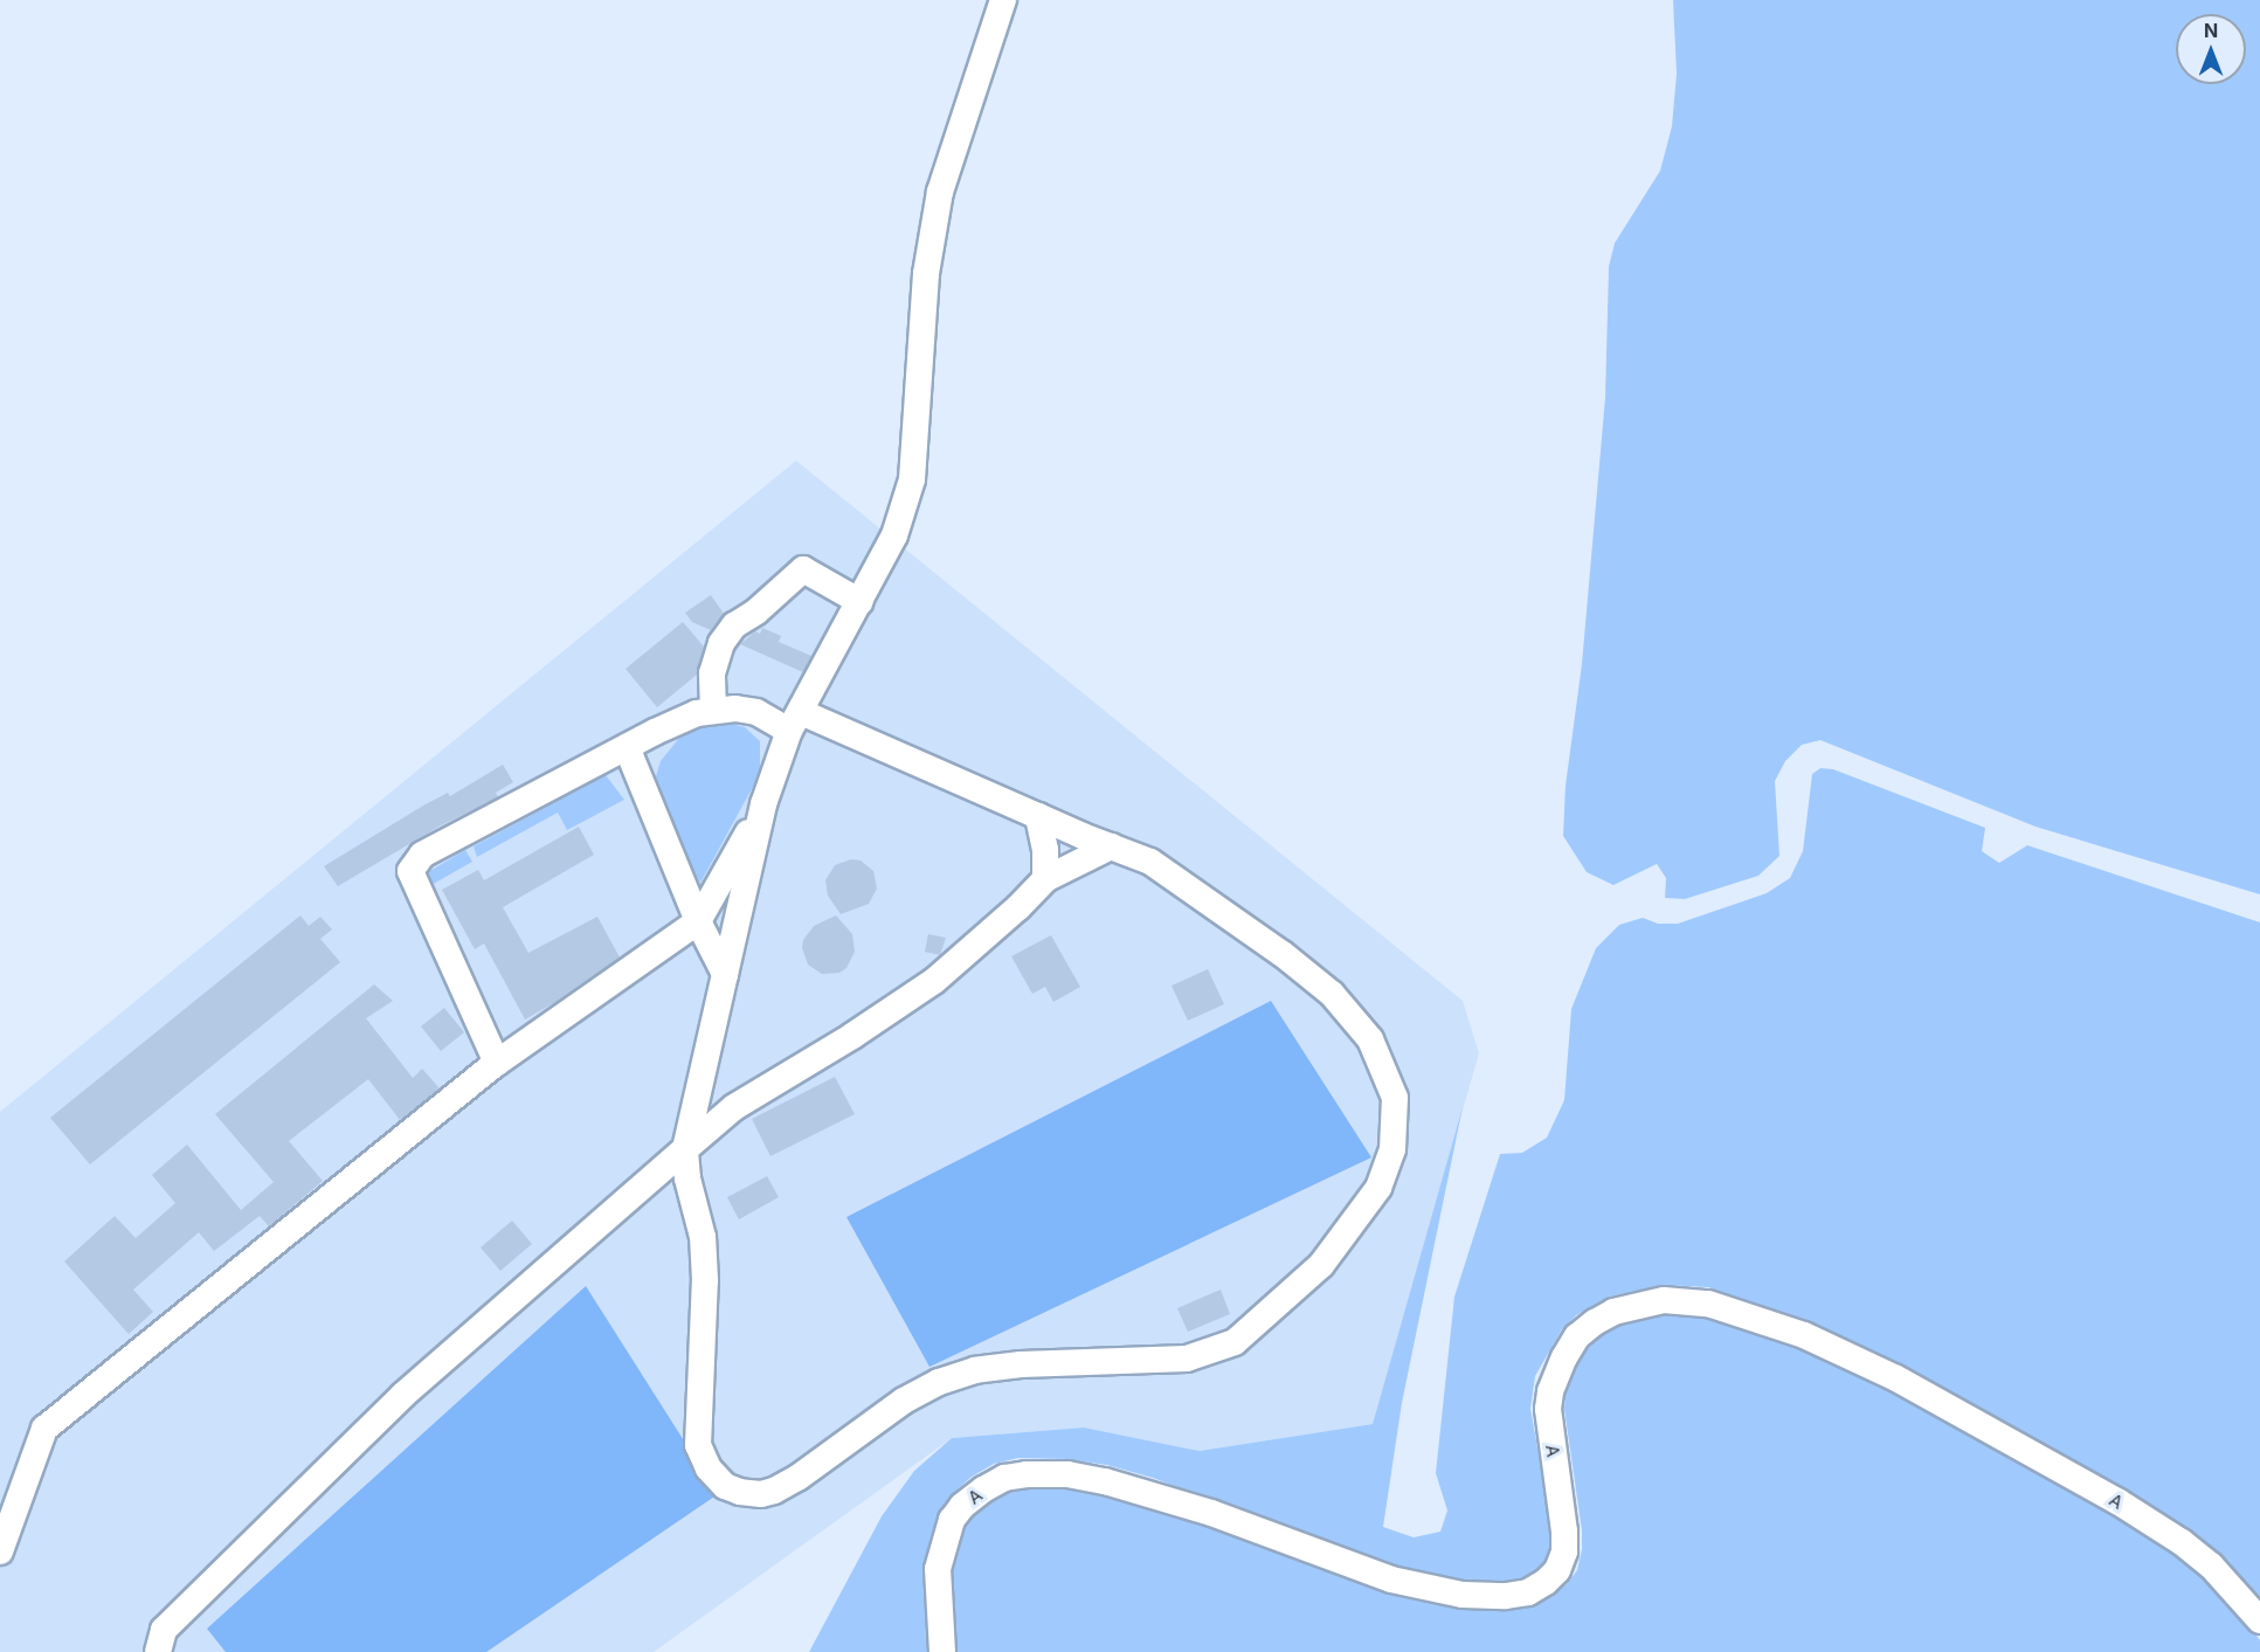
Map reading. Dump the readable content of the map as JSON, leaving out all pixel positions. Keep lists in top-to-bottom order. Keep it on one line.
{"streets":{"street":["A"]},"north":"top"}
